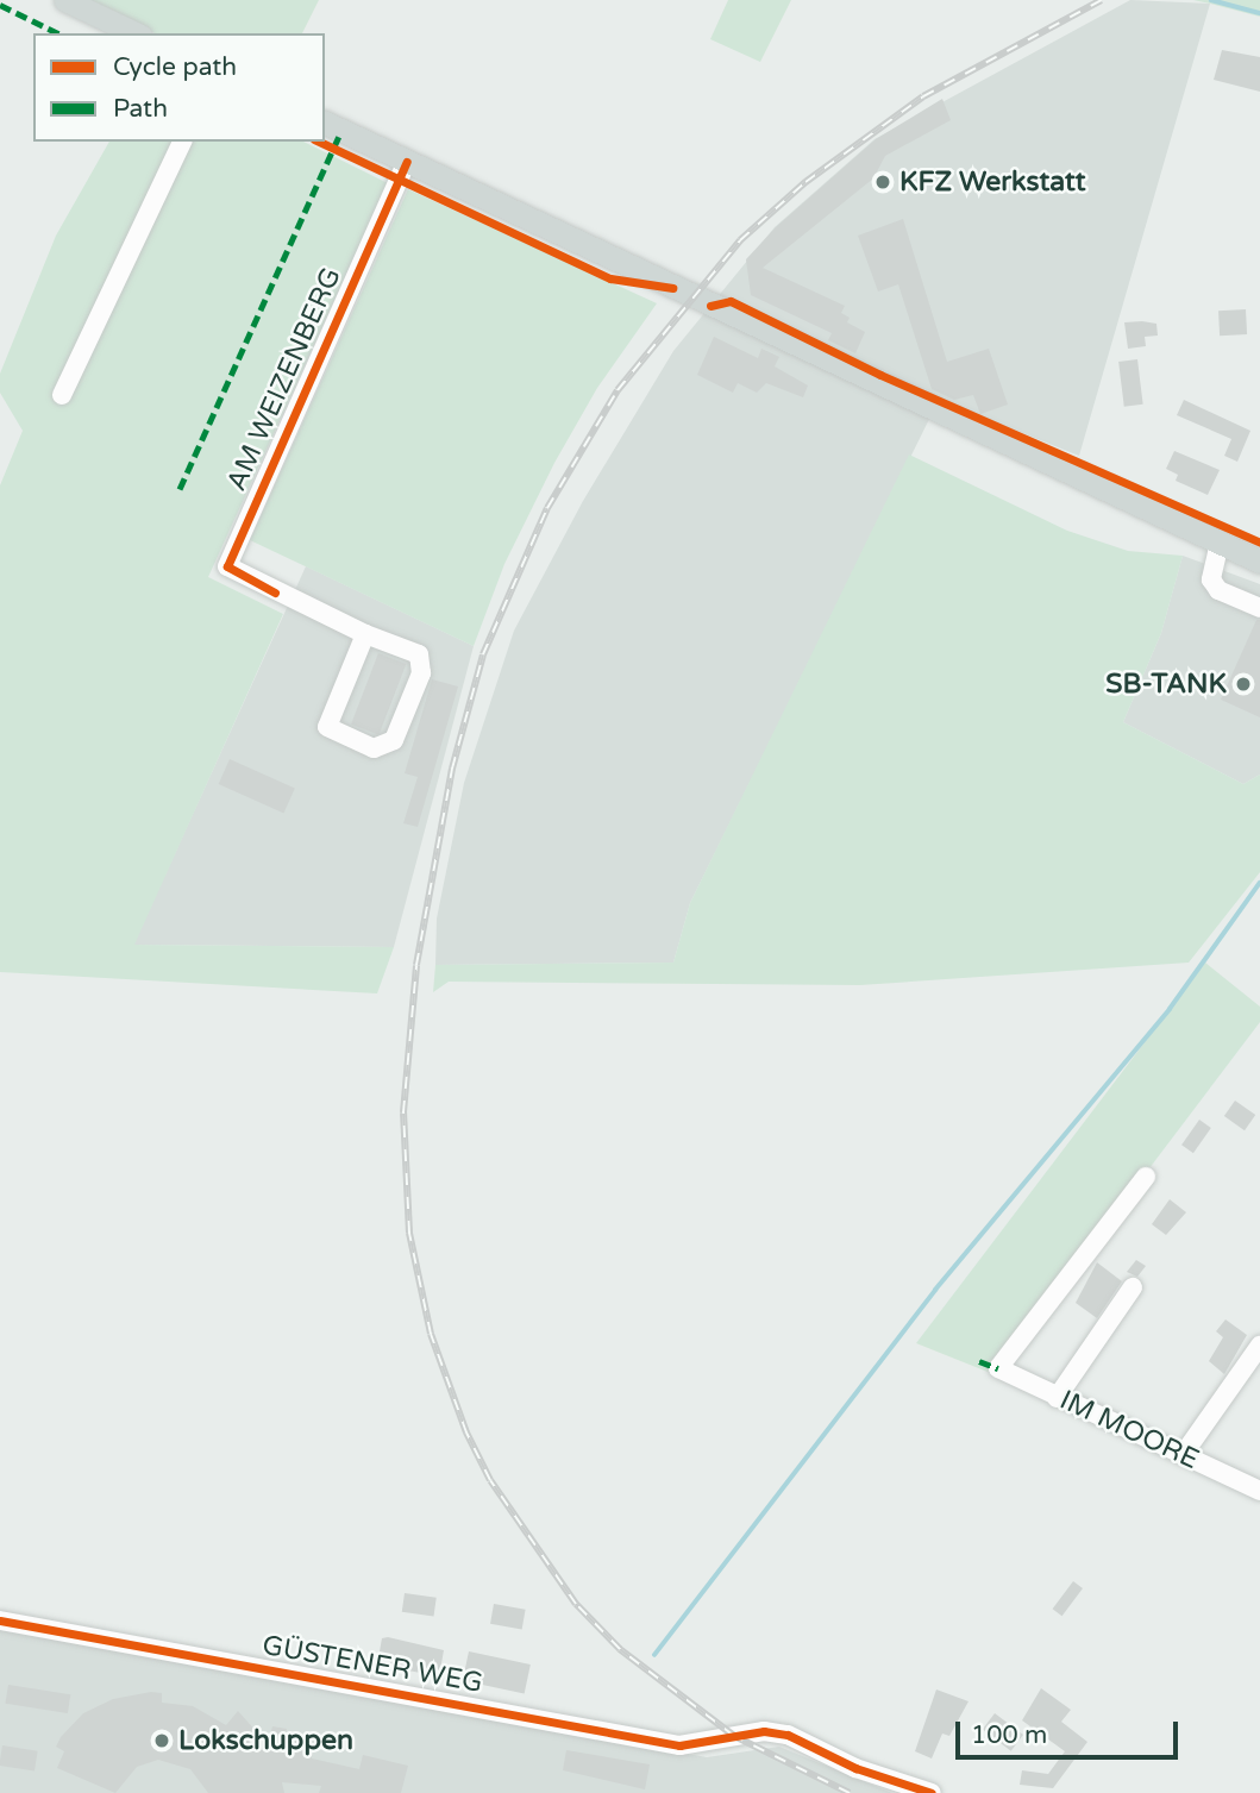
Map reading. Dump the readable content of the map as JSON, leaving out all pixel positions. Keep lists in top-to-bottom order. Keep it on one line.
{"streets":{"street":["AM WEIZENBERG","IM MOORE","GÜSTENER WEG"]},"places":["KFZ Werkstatt","SB-TANK","Lokschuppen"],"legend":["Cycle path","Path"],"scale_bar":"100 m"}
